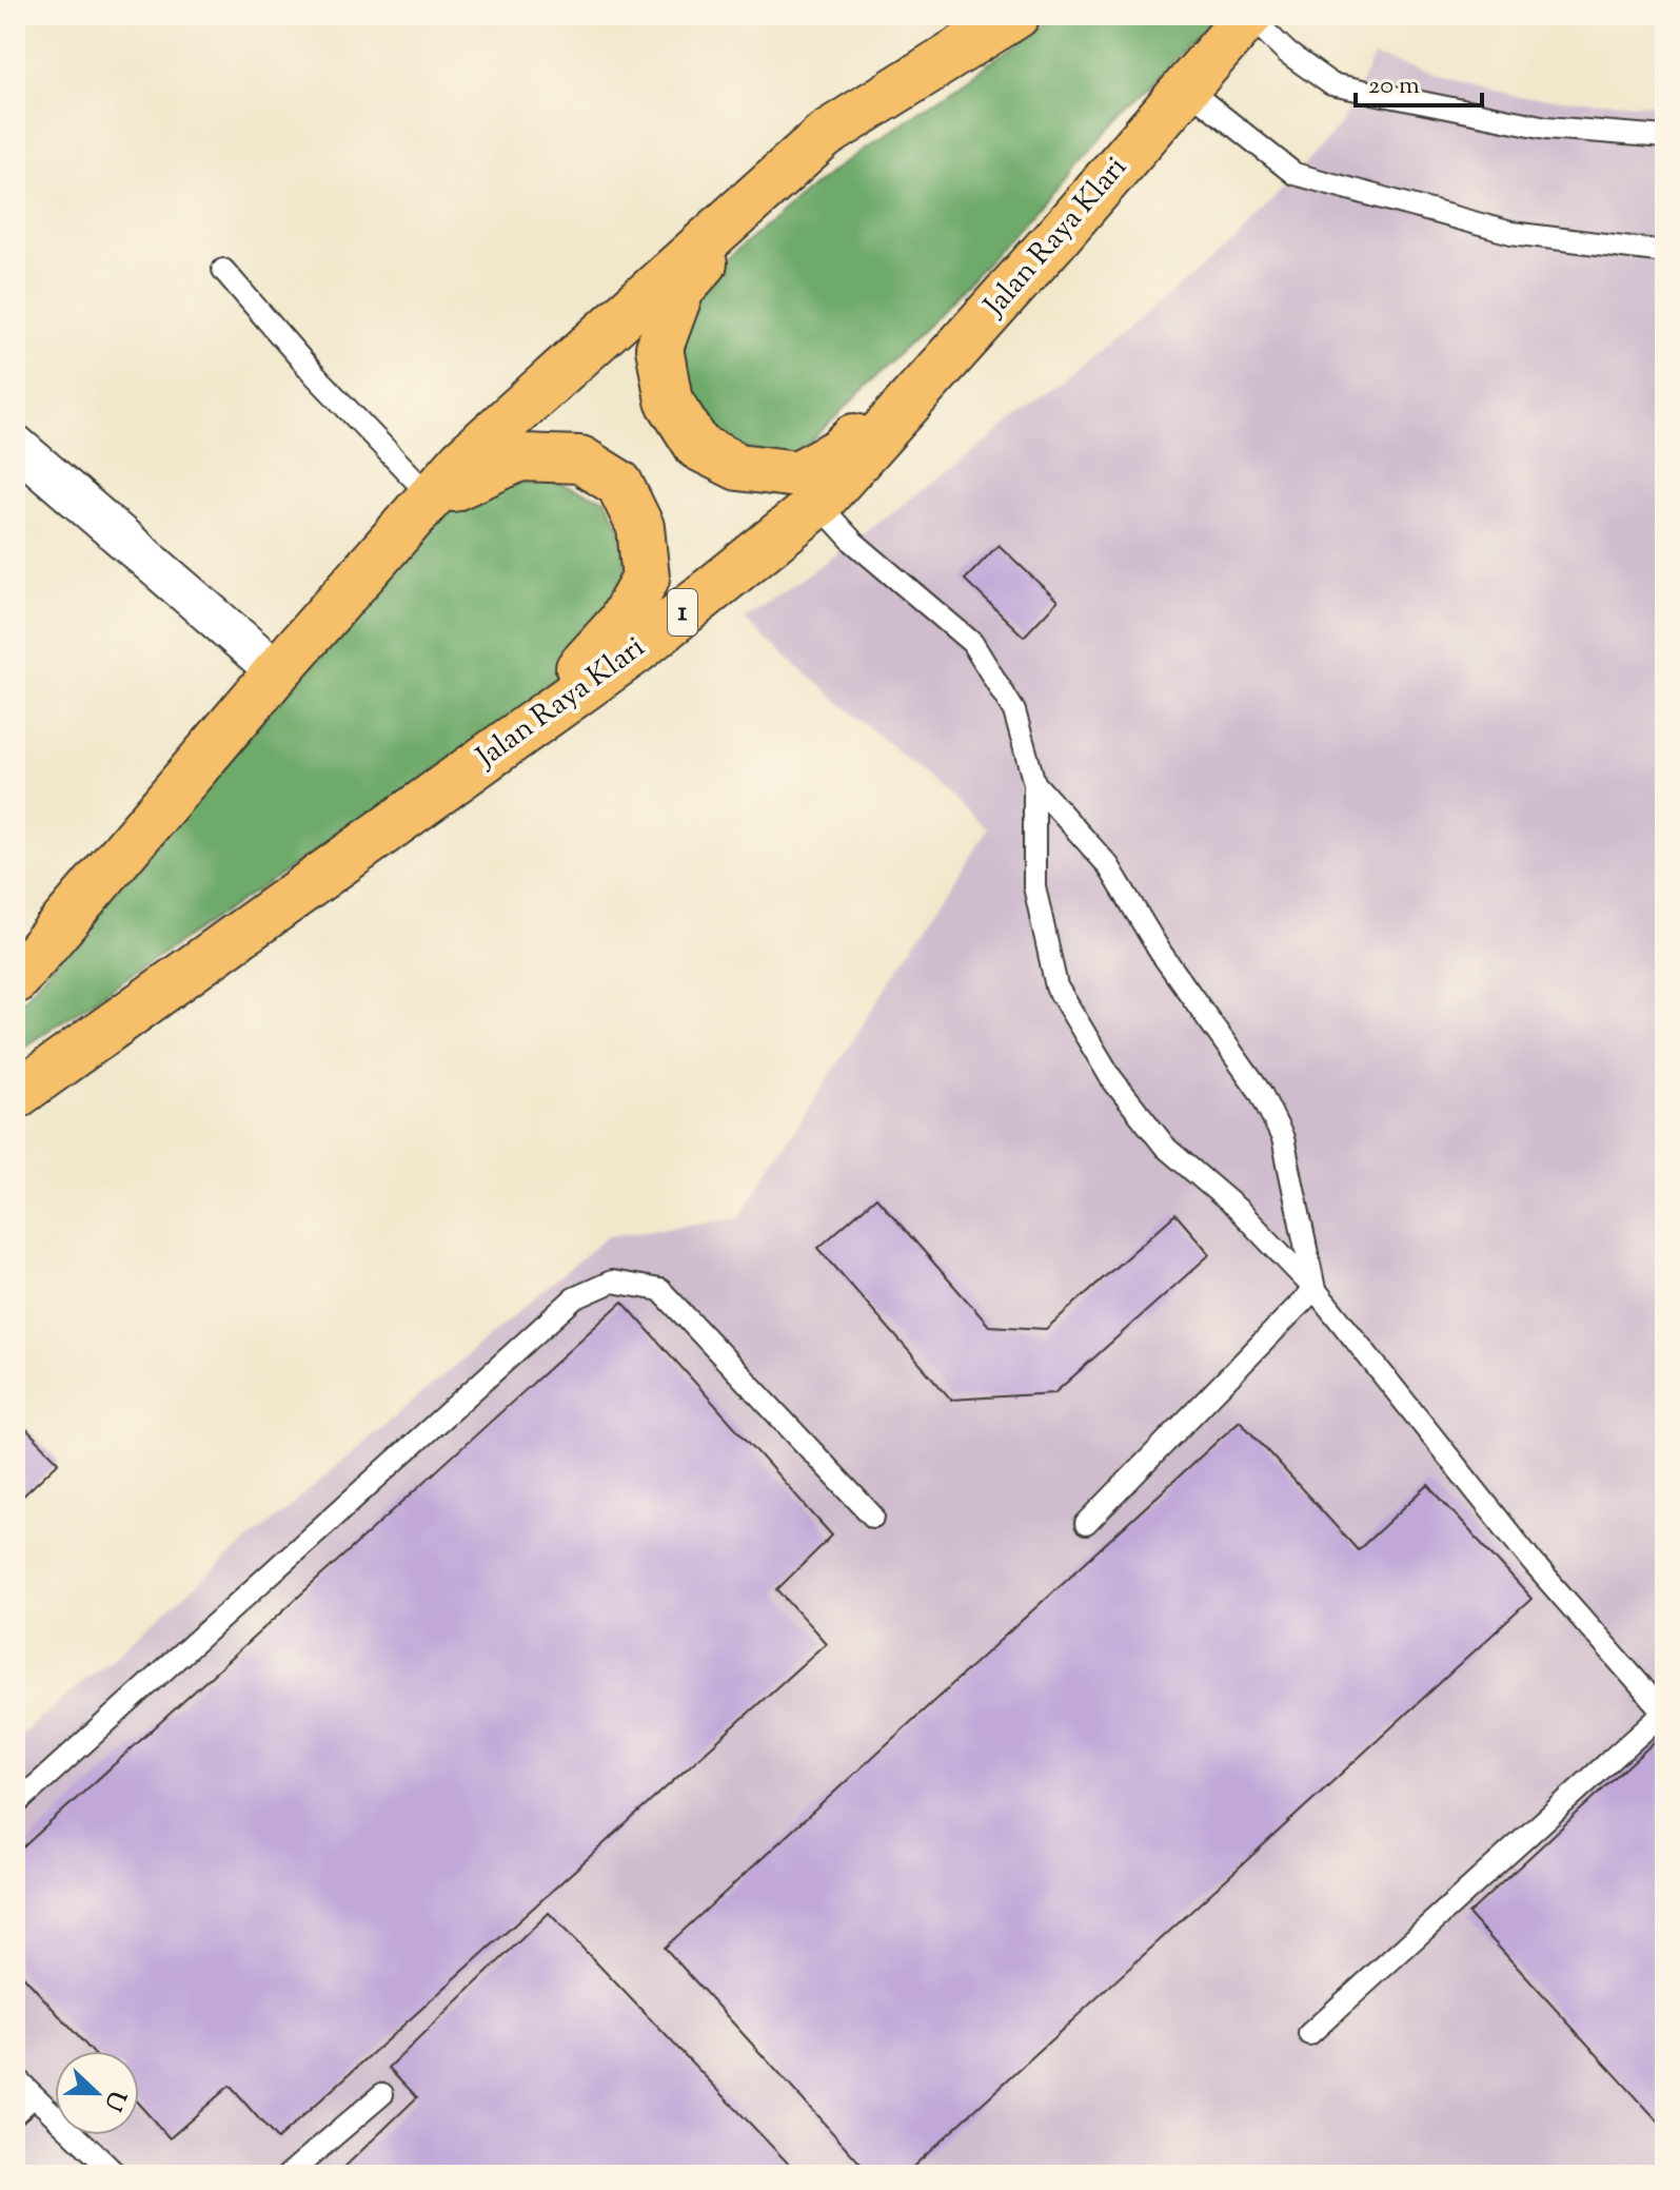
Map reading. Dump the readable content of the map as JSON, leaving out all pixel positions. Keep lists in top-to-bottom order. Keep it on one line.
{"streets":{"highway":["Jalan Raya Klari","1"]},"scale_bar":"20 m","north":"right"}
